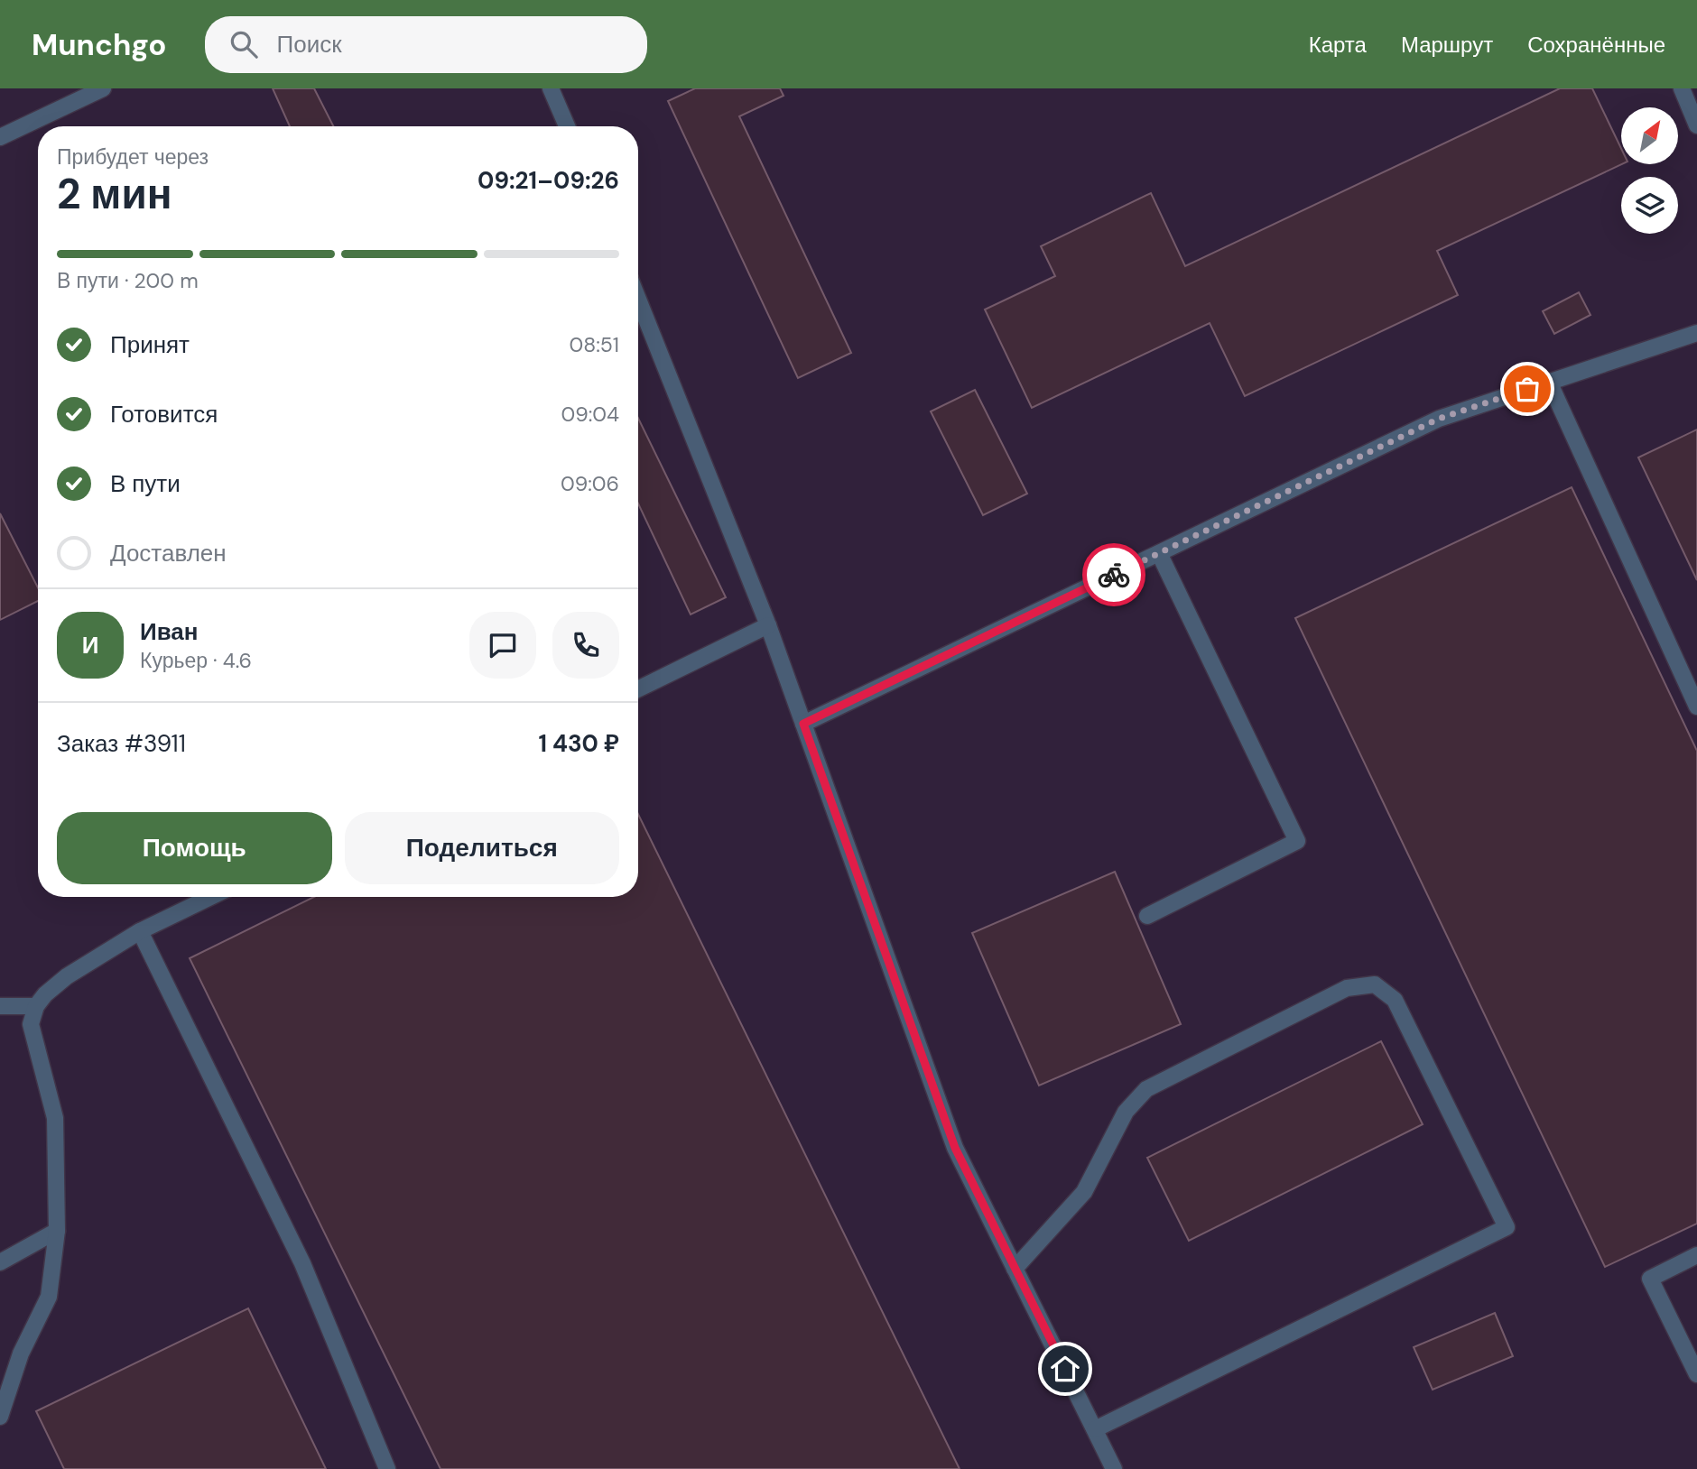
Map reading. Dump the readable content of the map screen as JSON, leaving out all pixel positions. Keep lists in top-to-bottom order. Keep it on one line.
{"north":"top right","page":{"header":"Munchgo","search":"Поиск","nav":["Карта","Маршрут","Сохранённые"],"heading":["2 мин","Прибудет через","09:21–09:26"],"panel":["Иван","Курьер · 4.6","Заказ #3911","1 430 ₽"],"bar":"В пути · 200 m","list":[["Принят","08:51"],["Готовится","09:04"],["В пути","09:06"],"Доставлен"],"round":"И","buttons":["Помощь","Поделиться"]}}
